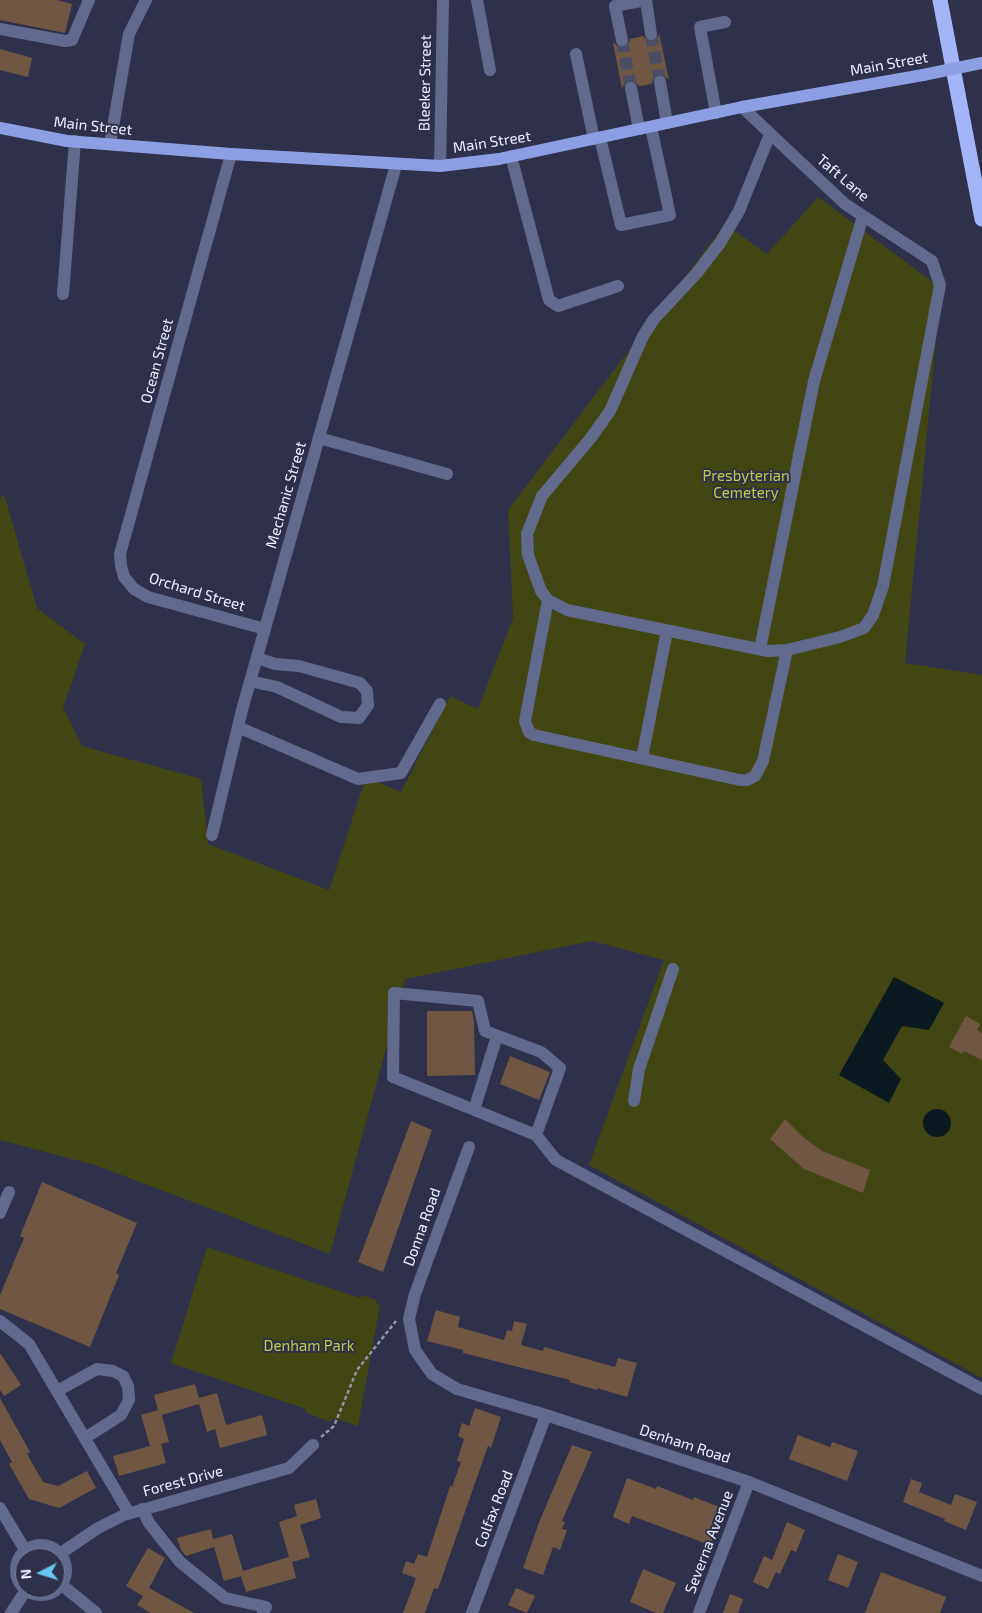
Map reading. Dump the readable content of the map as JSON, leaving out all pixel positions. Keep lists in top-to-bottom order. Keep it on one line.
{"streets":{"main road":["Main Street"],"street":["Bleeker Street","Taft Lane","Ocean Street","Mechanic Street","Orchard Street","Donna Road","Denham Road","Forest Drive","Colfax Road","Severna Avenue"]},"crossings":[["Main Street","Bleeker Street"],["Main Street","Taft Lane"],["Main Street","Ocean Street"],["Main Street","Mechanic Street"],["Ocean Street","Orchard Street"],["Mechanic Street","Orchard Street"],["Donna Road","Denham Road"],["Denham Road","Colfax Road"],["Denham Road","Severna Avenue"]],"parks":["Presbyterian Cemetery","Denham Park"],"north":"left"}
